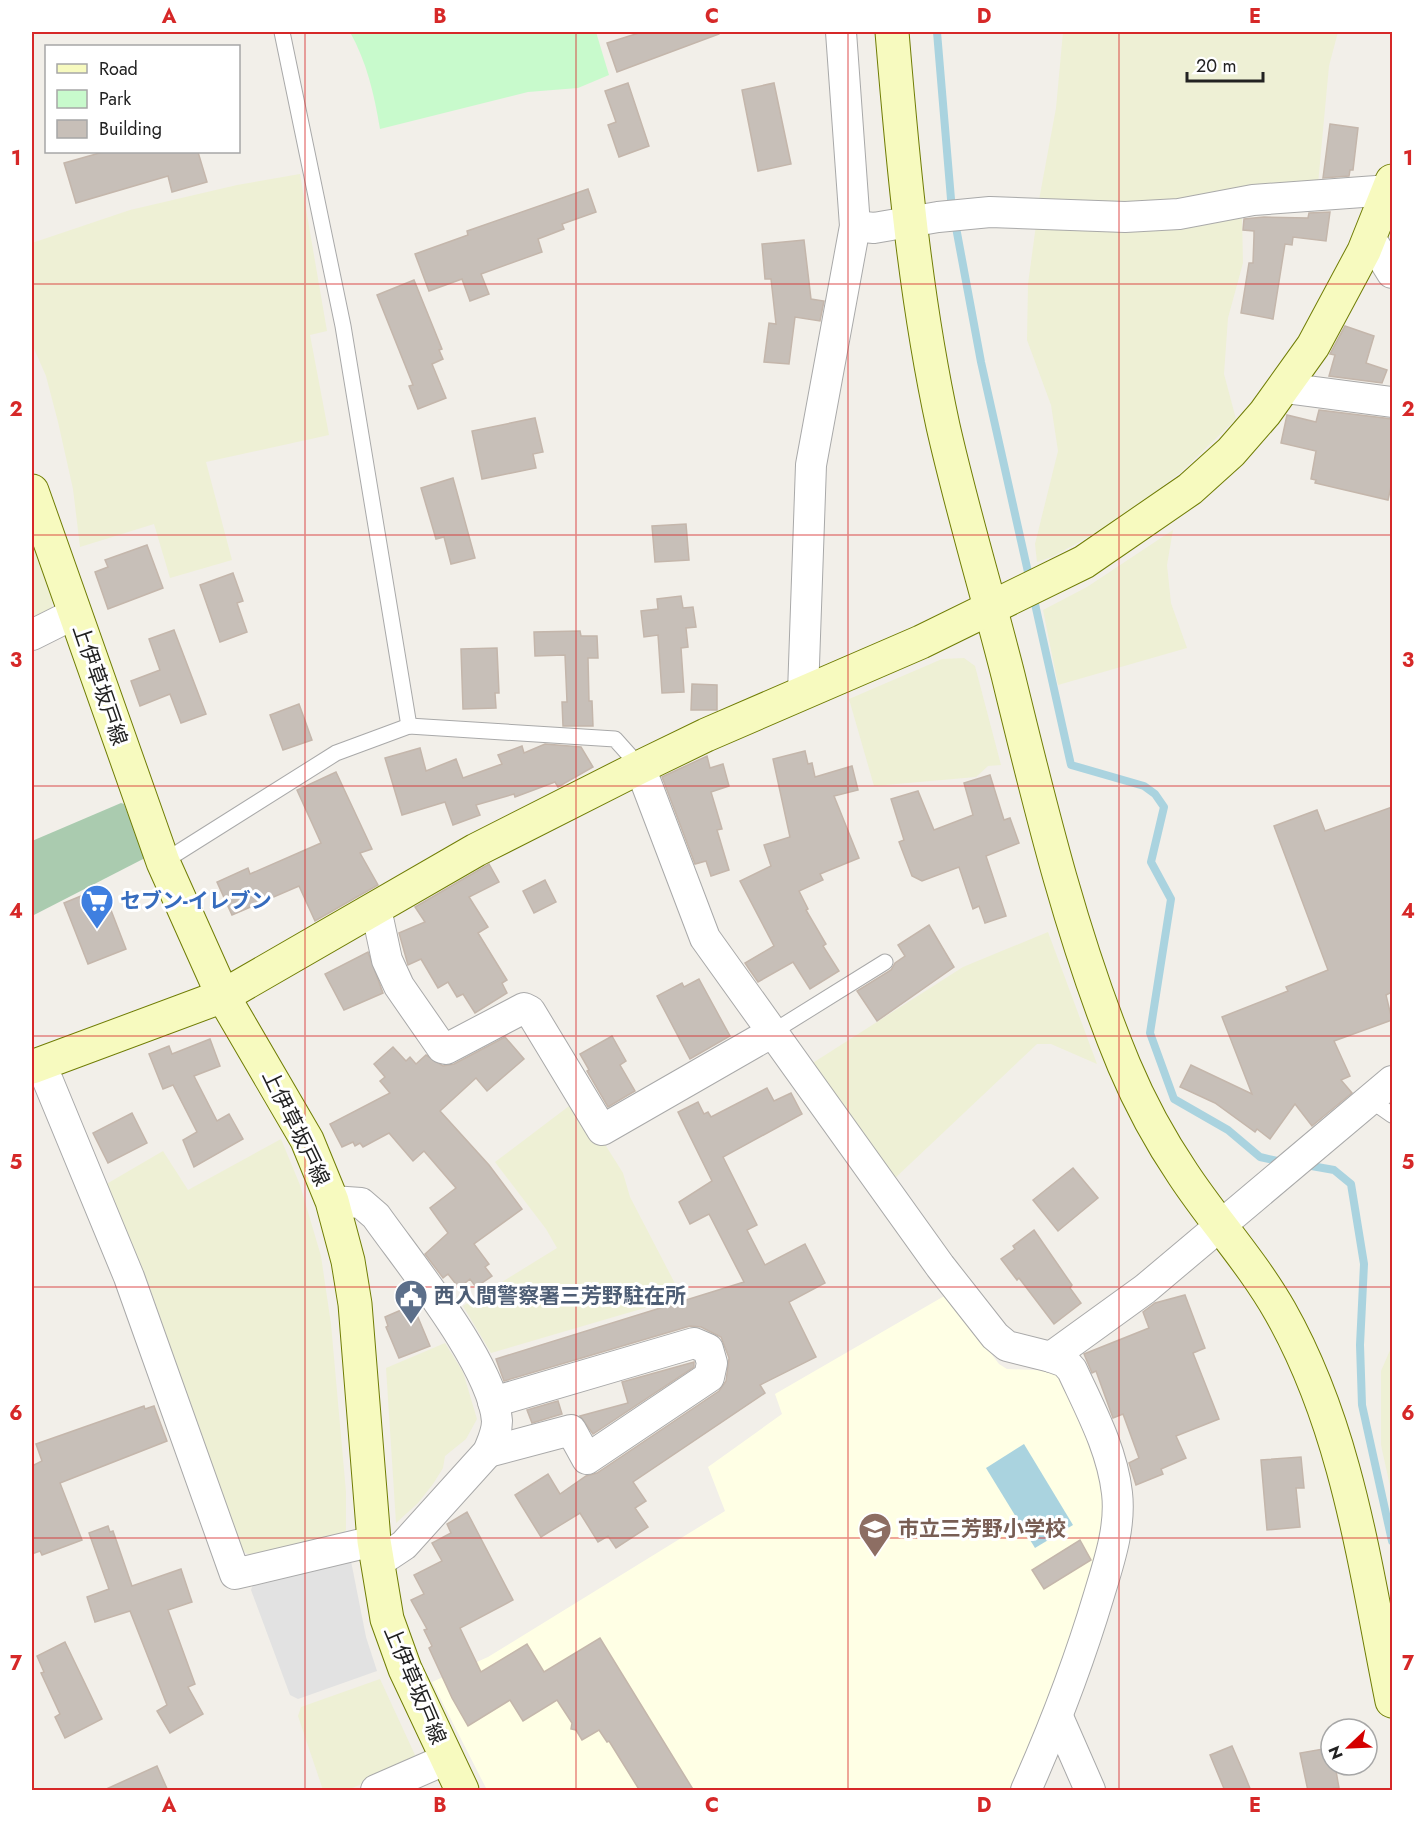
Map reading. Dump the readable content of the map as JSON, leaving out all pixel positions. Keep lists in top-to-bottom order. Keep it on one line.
{"streets":{"street":["上伊草坂戸線"]},"places":{"supermarket":["セブン-イレブン"],"public building":["西入間警察署三芳野駐在所"],"school or university":["市立三芳野小学校"]},"legend":["Road","Park","Building"],"scale_bar":"20 m","north":"bottom left","grid":{"columns":["A","B","C","D","E"],"rows":["1","2","3","4","5","6","7"]}}
